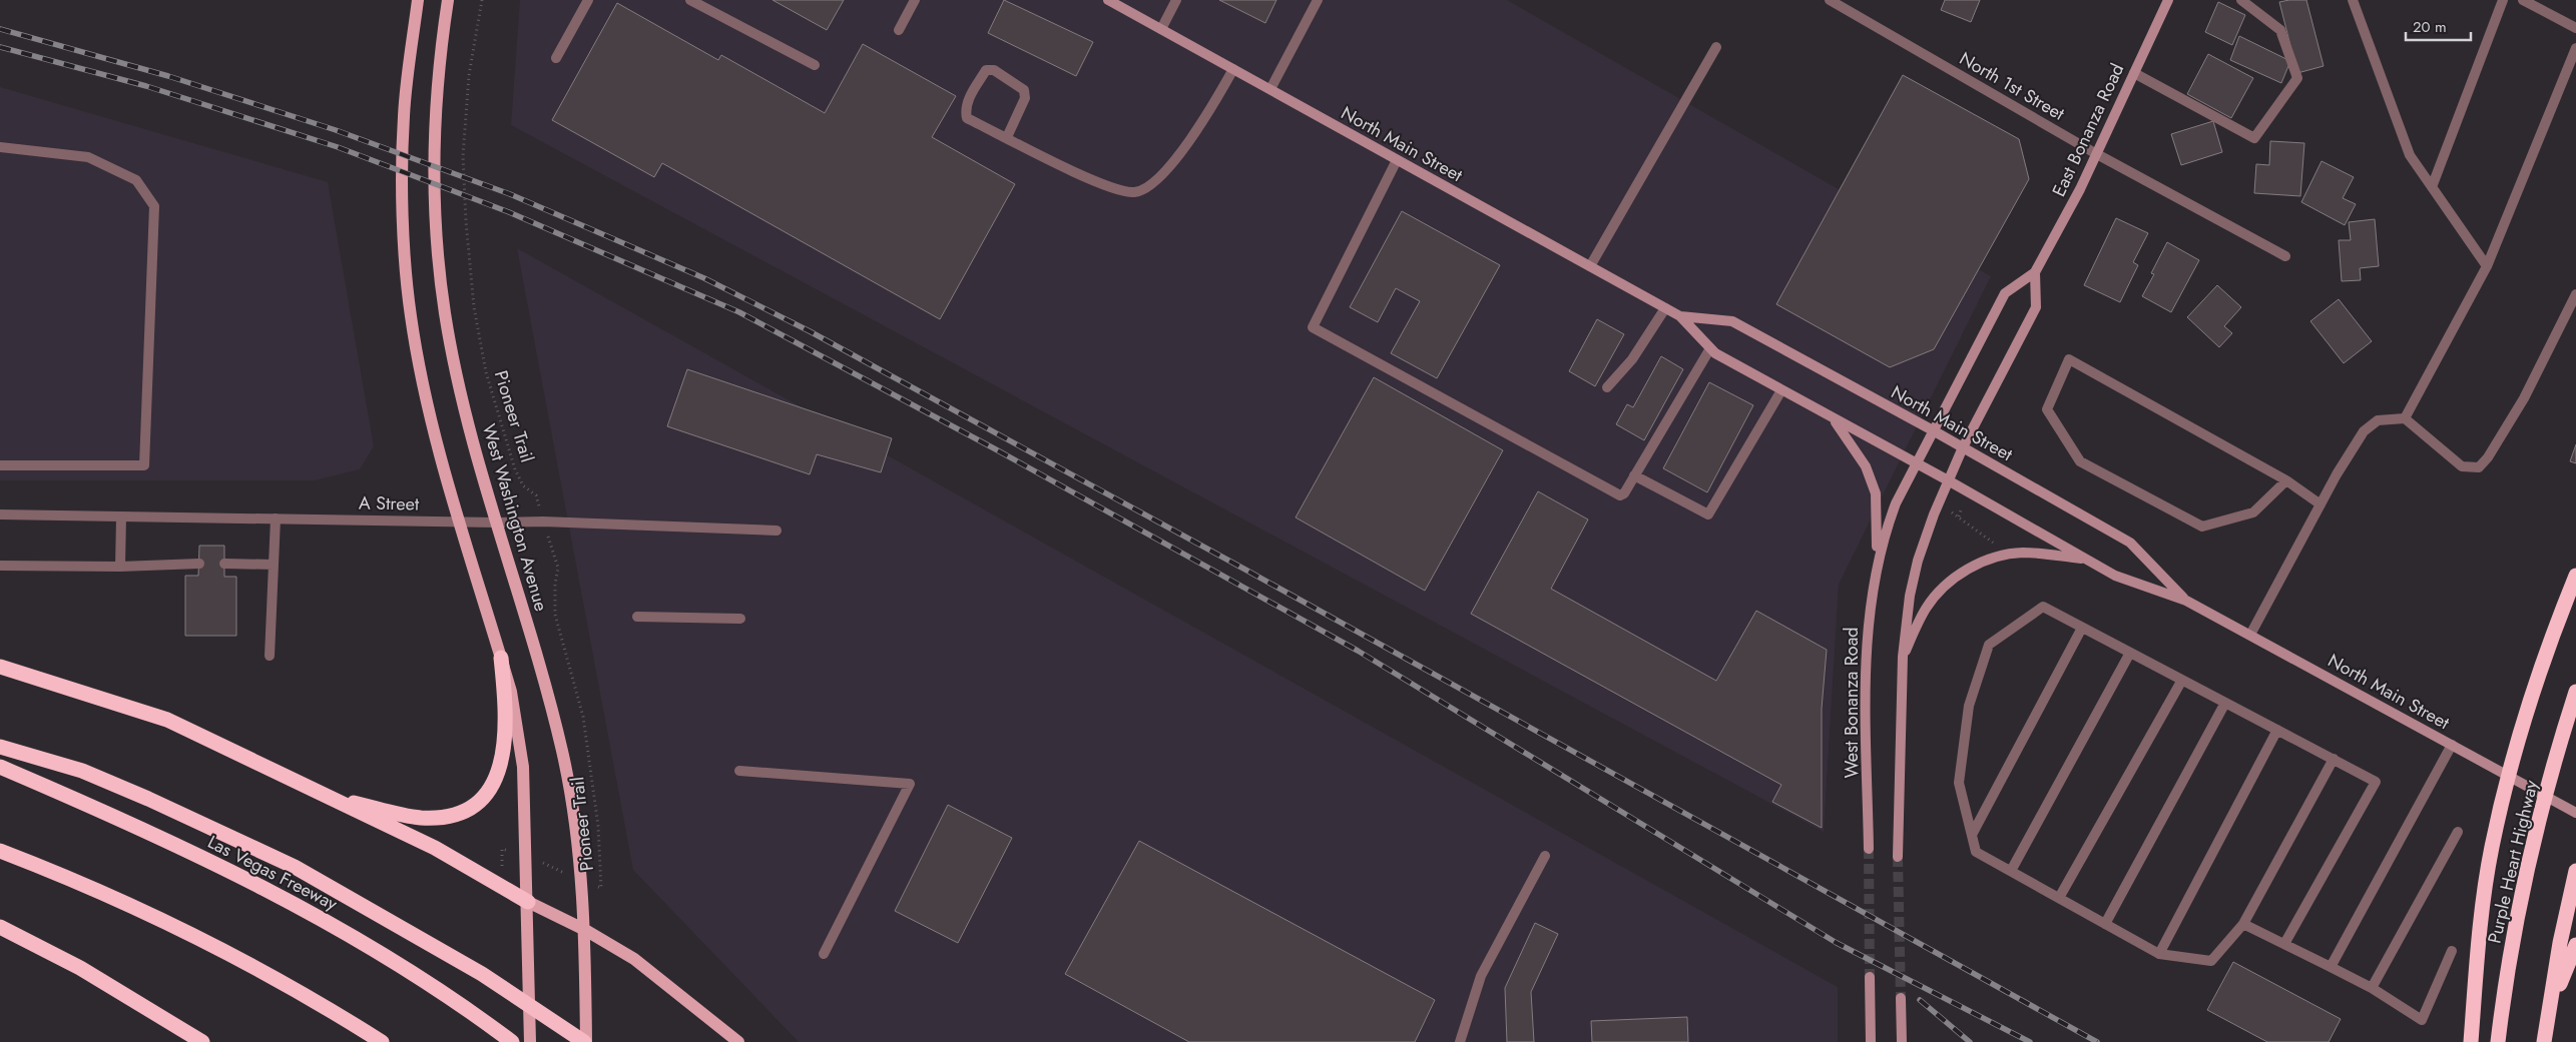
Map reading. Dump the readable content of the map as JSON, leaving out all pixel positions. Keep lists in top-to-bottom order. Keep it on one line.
{"streets":{"highway":["Purple Heart Highway","Las Vegas Freeway"],"main road":["East Bonanza Road","North Main Street","West Washington Avenue","West Bonanza Road"],"street":["North 1st Street","A Street"],"path":["Pioneer Trail"]},"crossings":[["North 1st Street","East Bonanza Road"],["East Bonanza Road","North Main Street"],["East Bonanza Road","West Bonanza Road"],["North Main Street","West Bonanza Road"],["Pioneer Trail","A Street"],["A Street","West Washington Avenue"]],"scale_bar":"20 m"}
